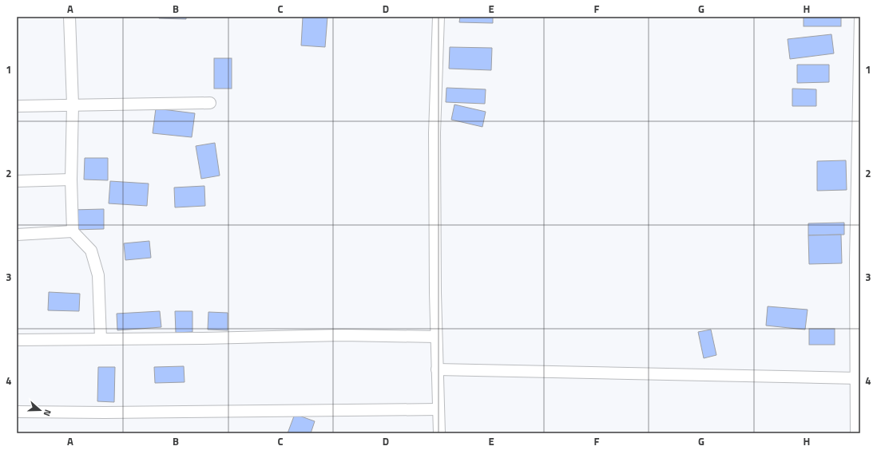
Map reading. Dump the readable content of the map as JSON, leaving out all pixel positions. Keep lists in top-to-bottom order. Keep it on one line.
{"north":"right","grid":{"columns":["A","B","C","D","E","F","G","H"],"rows":["1","2","3","4"]}}
